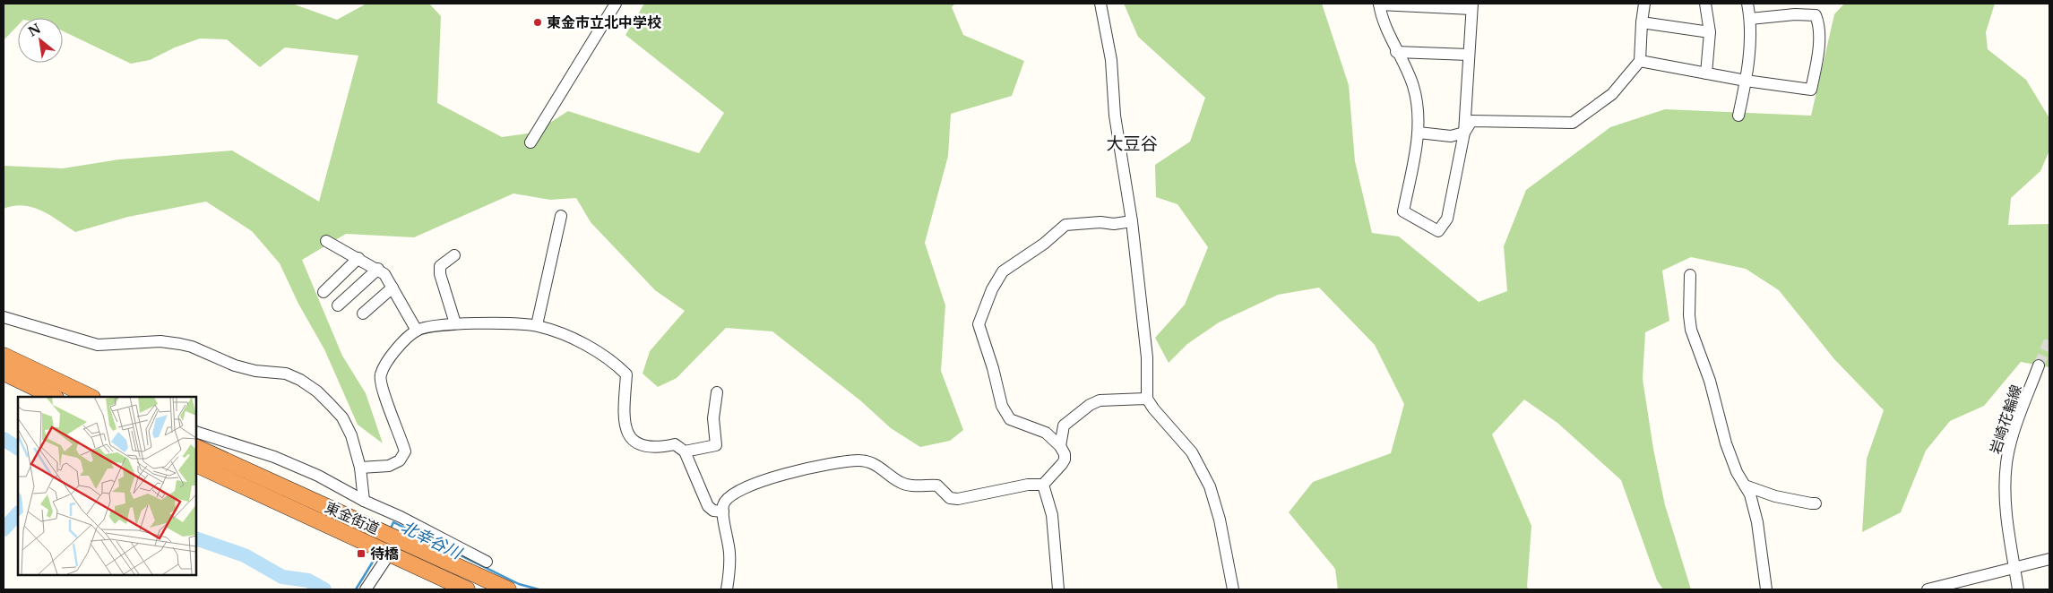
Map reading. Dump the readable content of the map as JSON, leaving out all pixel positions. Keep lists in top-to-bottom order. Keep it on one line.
{"streets":{"highway":["東金街道"],"street":["岩崎花輪線"]},"districts":["大豆谷"],"water":["北幸谷川"],"places":{"other":["東金市立北中学校"],"transit":["待橋"]},"north":"top left"}
